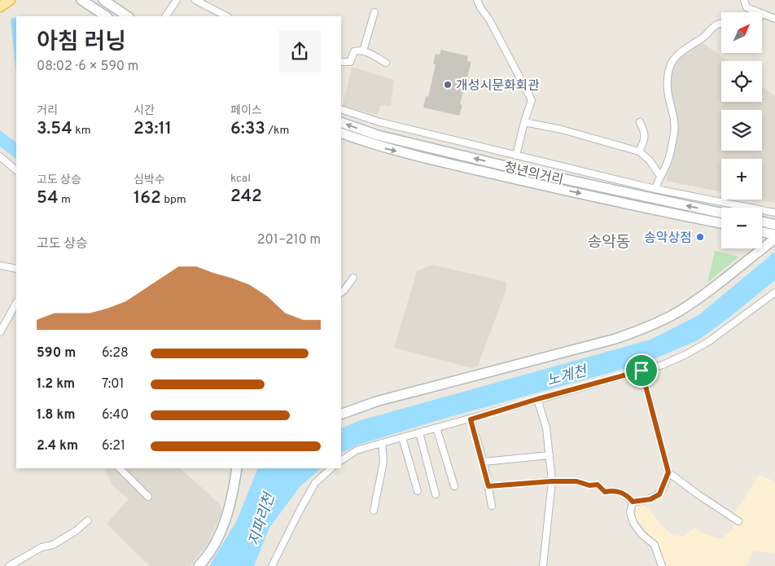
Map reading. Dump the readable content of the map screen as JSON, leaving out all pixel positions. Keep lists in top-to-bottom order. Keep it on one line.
{"streets":{"main road":["청년의거리"]},"districts":["송악동"],"water":["노계천","지파리천"],"places":["개성시문화회관","송악상점"],"north":"top right","page":{"map_buttons":["+","−"],"heading":["아침 러닝","08:02 · 6 × 590 m"],"stats":[["거리","3.54 km"],["시간","23:11"],["페이스","6:33 /km"],["고도 상승","54 m"],["심박수","162 bpm"],["kcal","242"]],"chart":["고도 상승","201–210 m"],"list":[{"name":"590 m","note":"6:28"},{"name":"1.2 km","note":"7:01"},{"name":"1.8 km","note":"6:40"},{"name":"2.4 km","note":"6:21"}]}}
